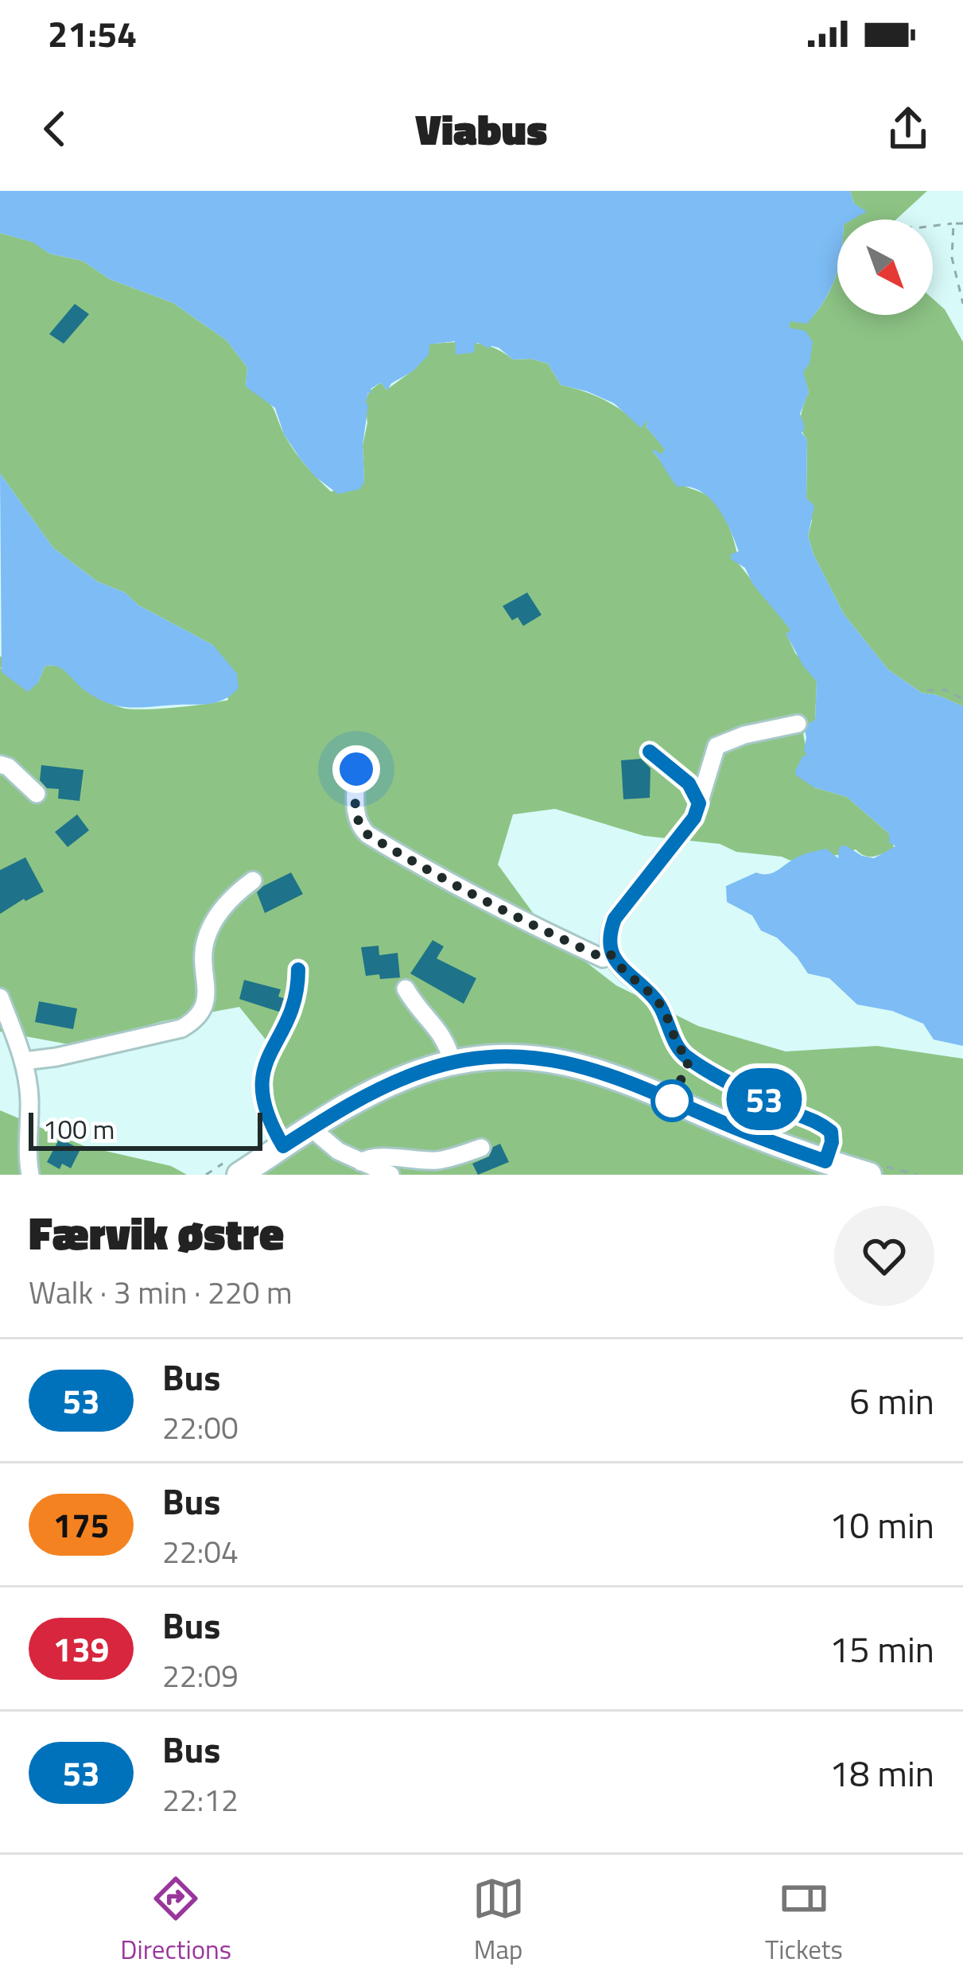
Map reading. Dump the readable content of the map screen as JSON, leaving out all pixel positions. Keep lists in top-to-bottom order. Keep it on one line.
{"lines":["bus line 53"],"scale_bar":"100 m","north":"bottom right","page":{"status":"21:54","header":"Viabus","on_map":"53","scale":"100 m","heading":["Færvik østre","Walk · 3 min · 220 m"],"list":[{"mark":"53","name":"Bus","note":"22:00","value":"6 min"},{"mark":"175","name":"Bus","note":"22:04","value":"10 min"},{"mark":"139","name":"Bus","note":"22:09","value":"15 min"},{"mark":"53","name":"Bus","note":"22:12","value":"18 min"}],"tabs":["Directions","Map","Tickets"]}}
